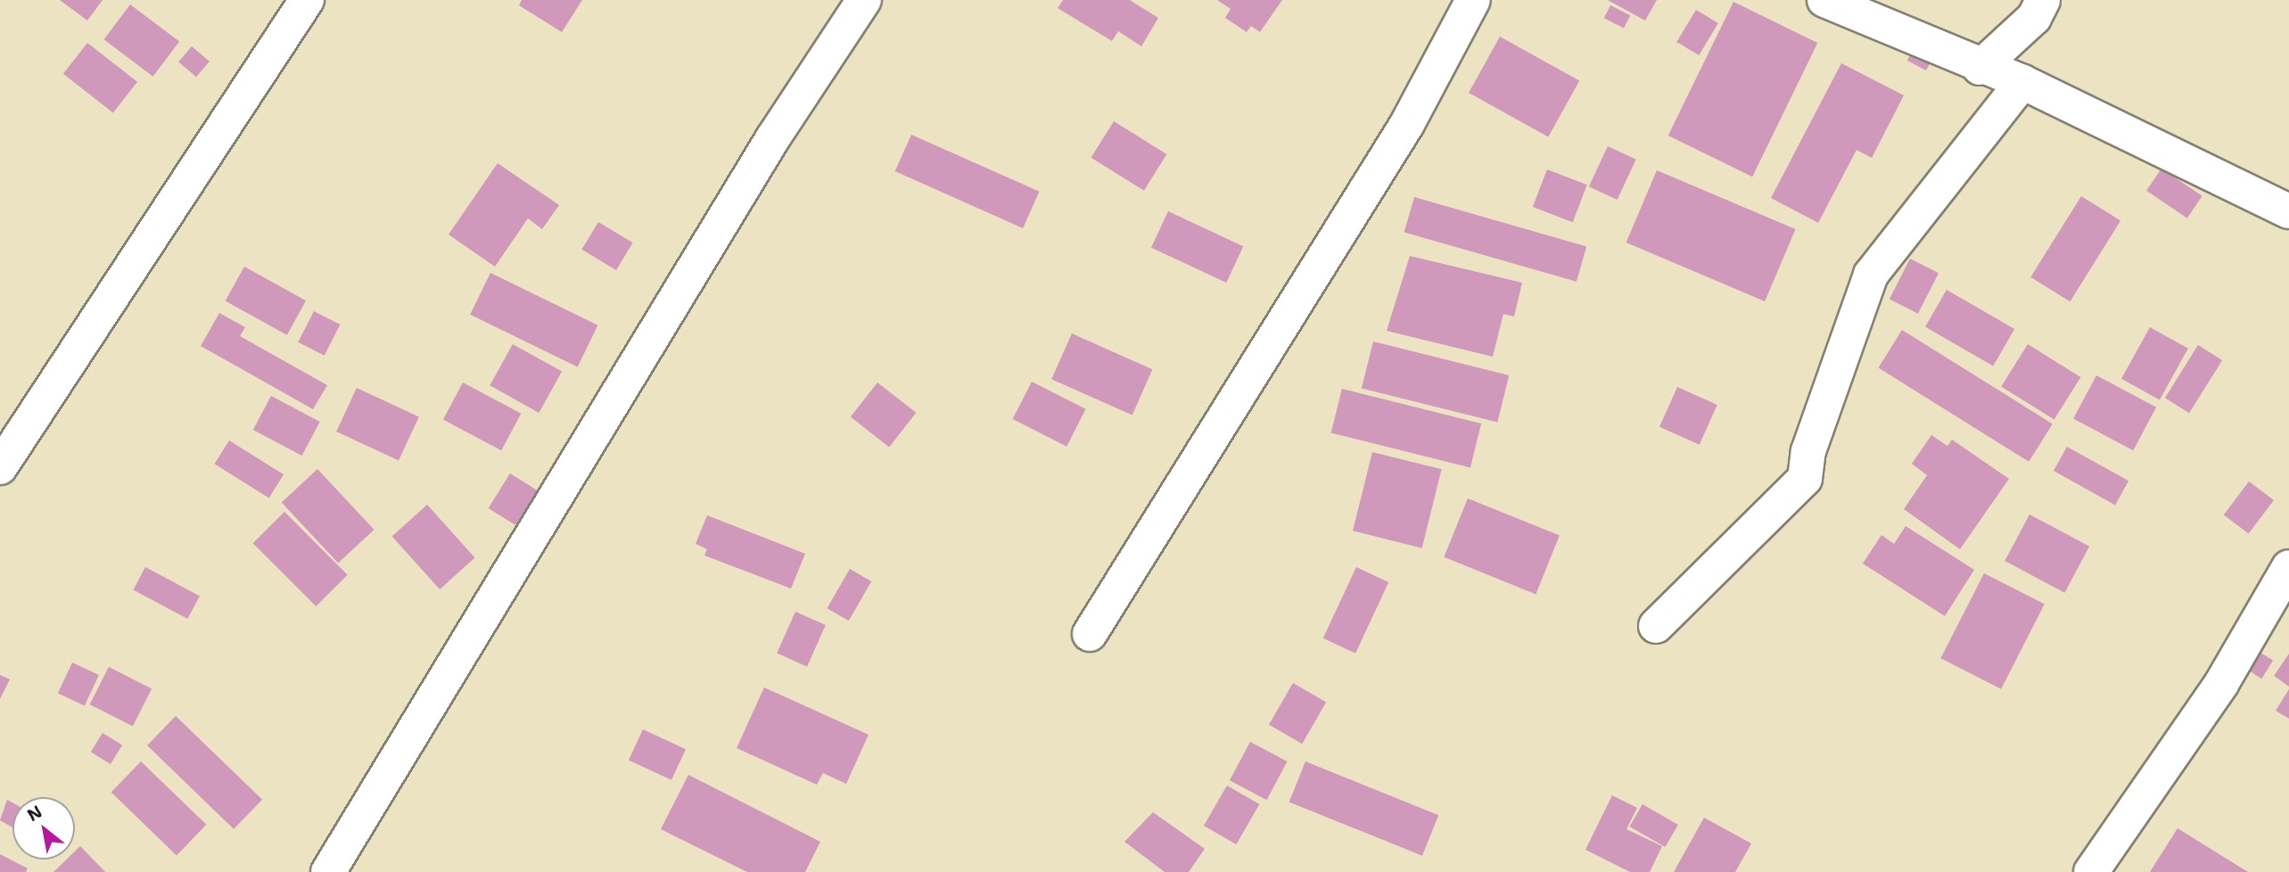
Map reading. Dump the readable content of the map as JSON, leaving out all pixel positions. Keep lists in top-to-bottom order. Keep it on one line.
{"north":"top left"}
